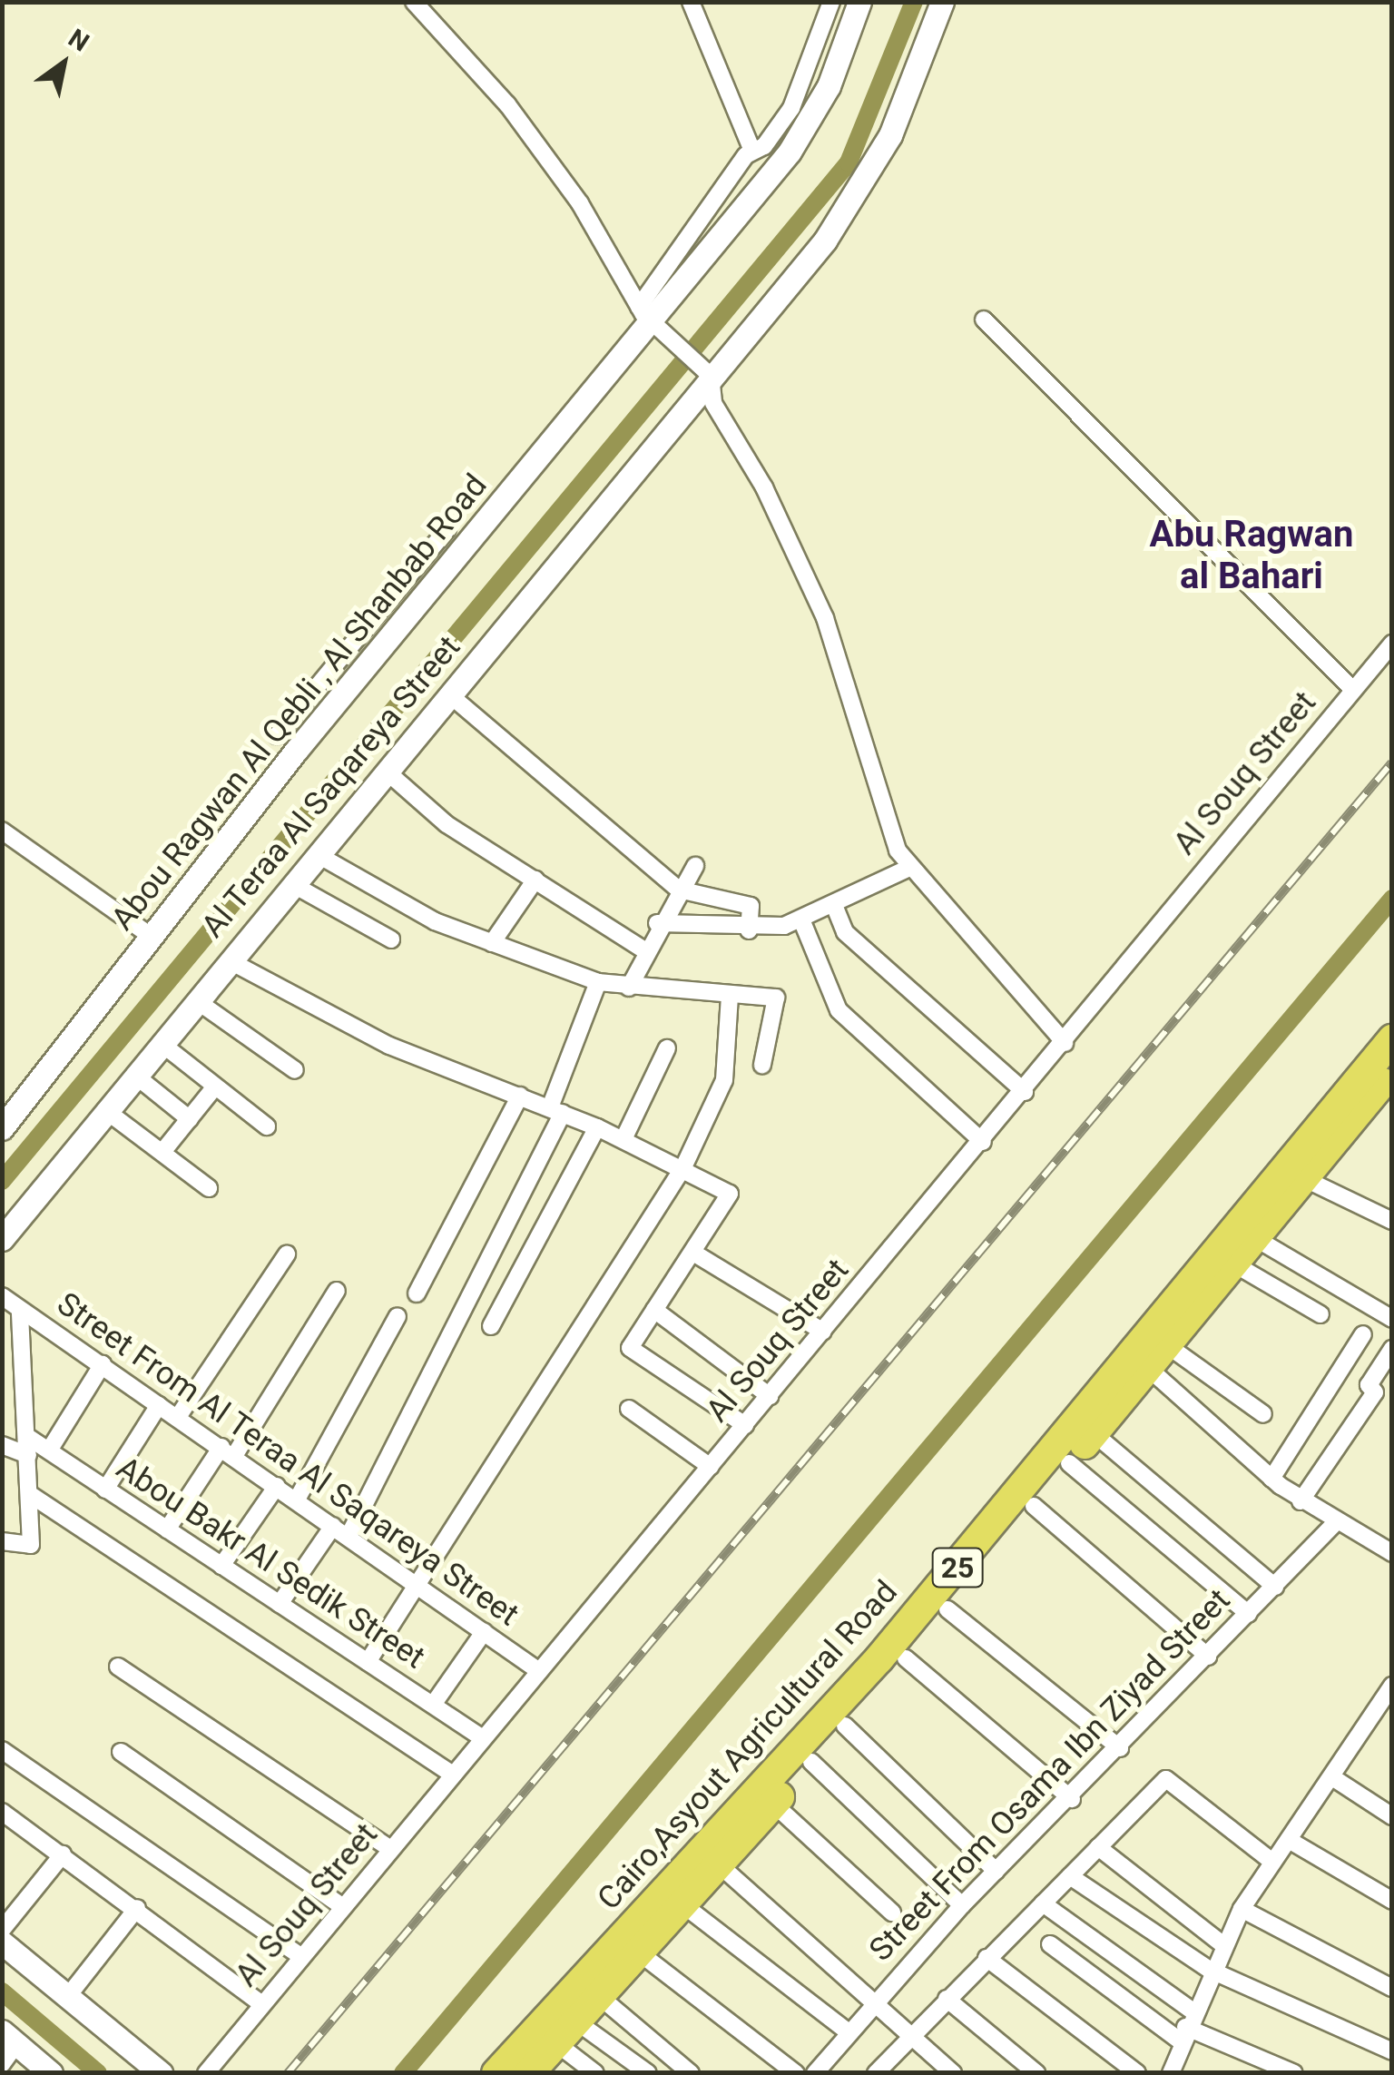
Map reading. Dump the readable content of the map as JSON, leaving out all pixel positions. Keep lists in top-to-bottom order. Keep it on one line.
{"streets":{"highway":["25","Cairo,Asyout Agricultural Road"],"street":["Abou Ragwan Al Qebli , Al Shanbab Road","Al Souq Street","Al Teraa Al Saqareya Street","Street From Al Teraa Al Saqareya Street","Abou Bakr Al Sedik Street","Street From Osama Ibn Ziyad Street"]},"crossings":[["Al Souq Street","Street From Al Teraa Al Saqareya Street"],["Al Souq Street","Abou Bakr Al Sedik Street"]],"districts":["Abu Ragwan al Bahari"],"north":"top right"}
